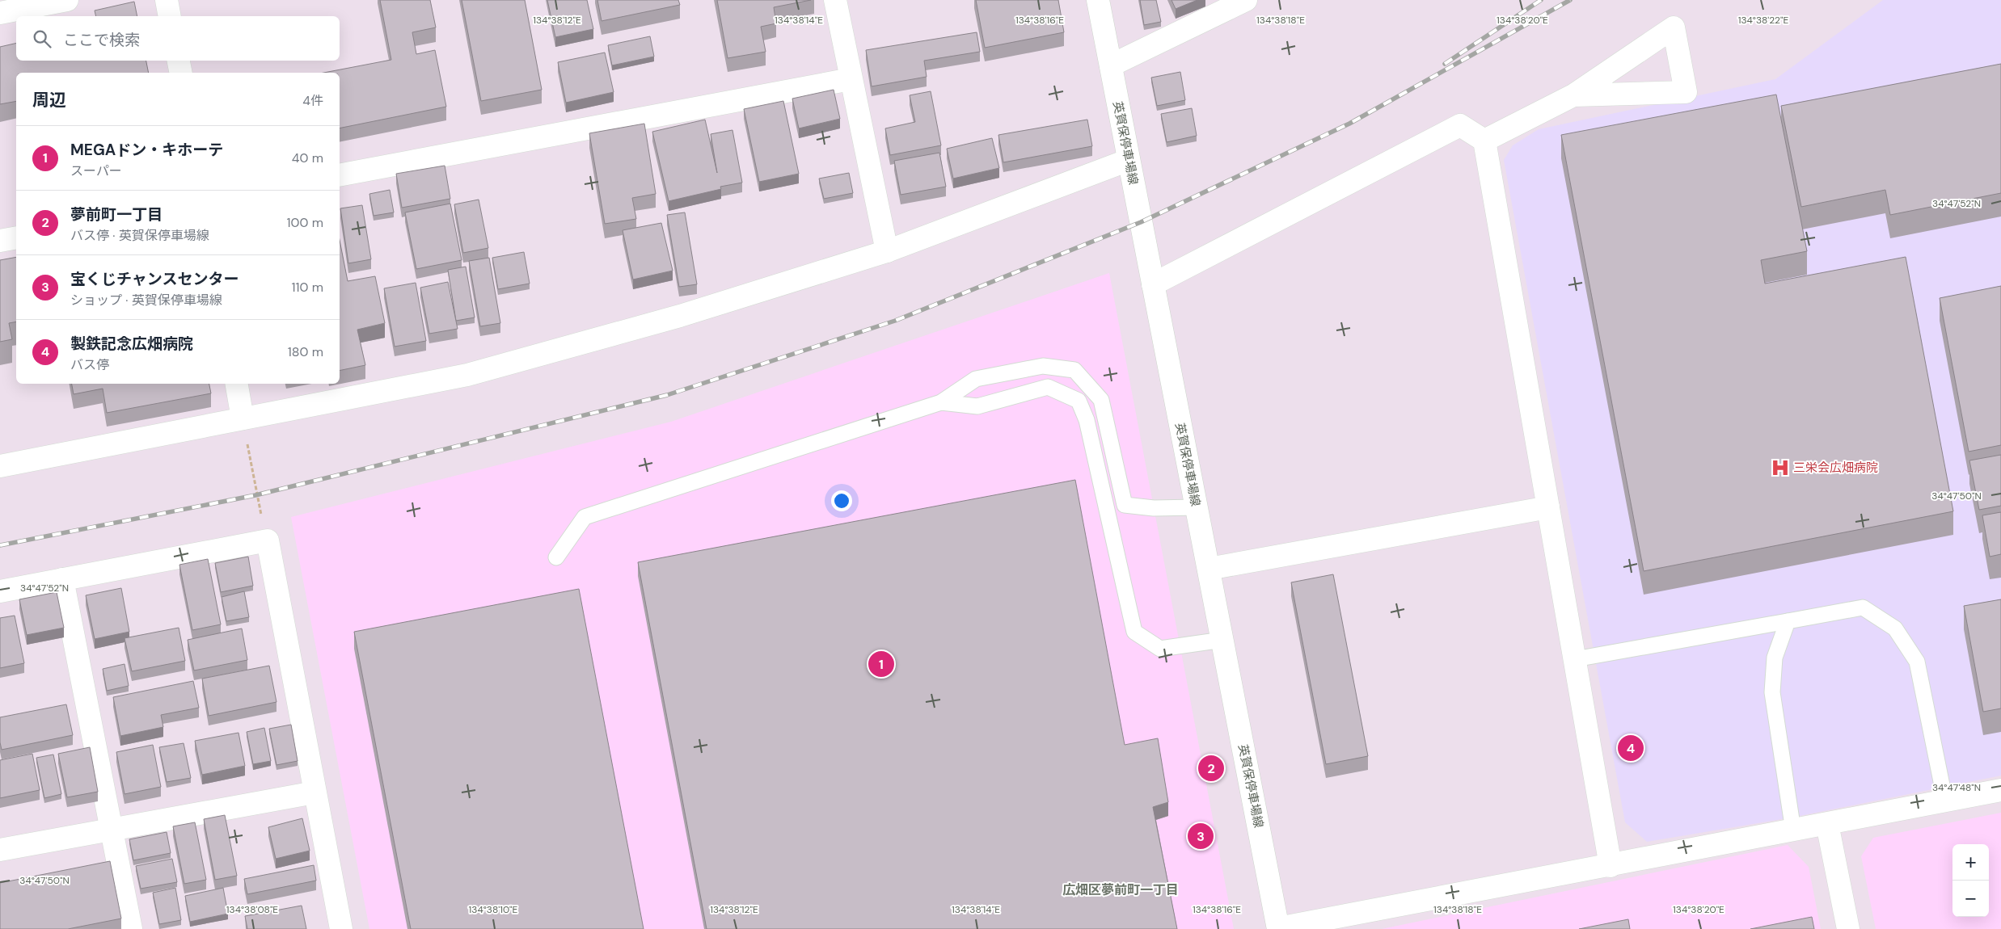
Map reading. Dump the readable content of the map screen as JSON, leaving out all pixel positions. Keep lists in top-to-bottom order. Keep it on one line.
{"streets":{"street":["英賀保停車場線"]},"districts":["広畑区夢前町一丁目"],"places":{"hospital":["三栄会広畑病院"]},"page":{"search":"ここで検索","heading":["周辺","4件"],"list":[{"mark":"1","name":"MEGAドン・キホーテ","note":"スーパー","value":"40 m"},{"mark":"2","name":"夢前町一丁目","note":"バス停 · 英賀保停車場線","value":"100 m"},{"mark":"3","name":"宝くじチャンスセンター","note":"ショップ · 英賀保停車場線","value":"110 m"},{"mark":"4","name":"製鉄記念広畑病院","note":"バス停","value":"180 m"}],"pins":["1","4","2","3"],"map_buttons":["+","−"]},"coordinates":["134°38'12\"E","134°38'14\"E","134°38'16\"E","134°38'18\"E","134°38'20\"E","134°38'22\"E","34°47'52\"N","34°47'50\"N","34°47'48\"N","134°38'08\"E","134°38'10\"E"]}
